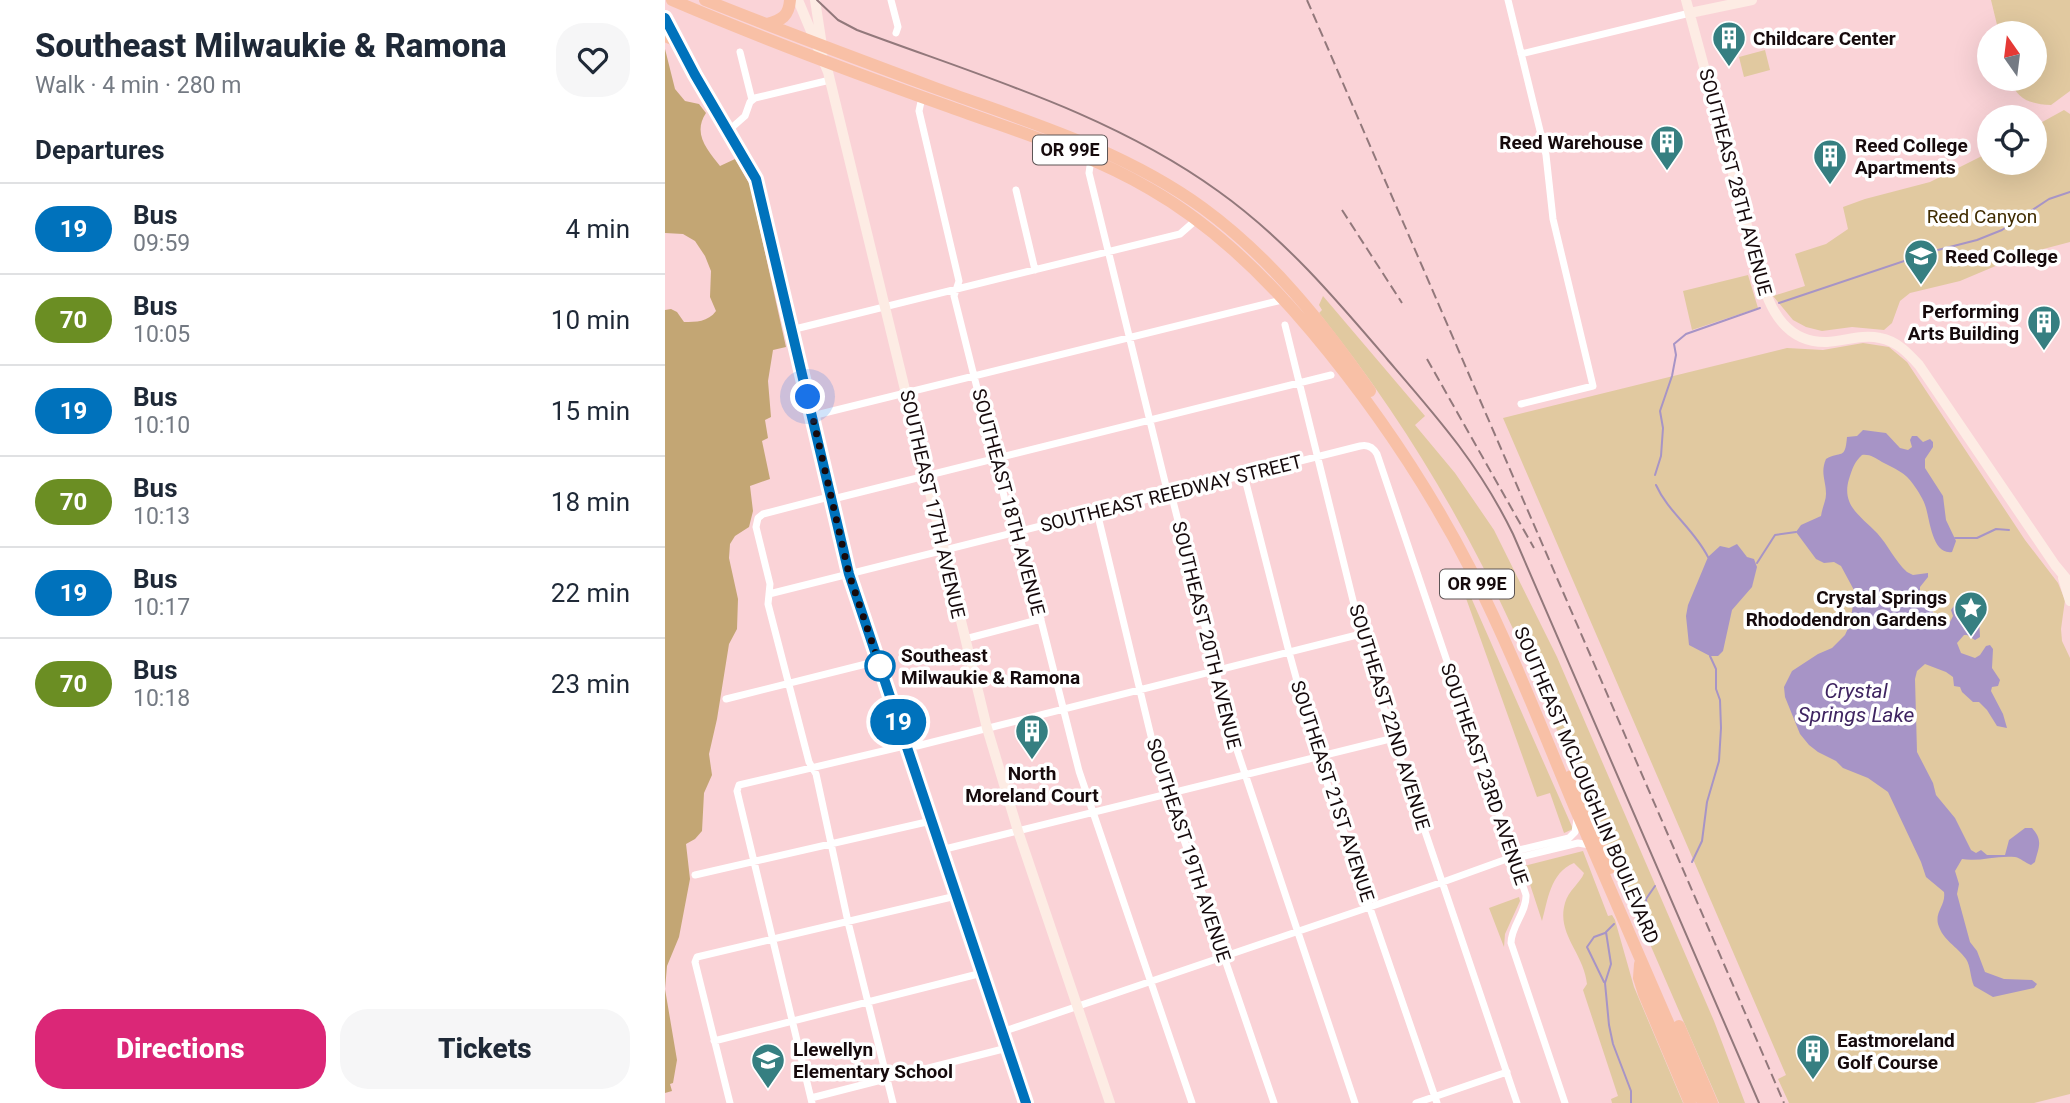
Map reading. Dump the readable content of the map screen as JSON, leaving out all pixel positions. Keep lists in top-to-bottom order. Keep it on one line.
{"streets":{"highway":["OR 99E","SOUTHEAST MCLOUGHLIN BOULEVARD"],"street":["SOUTHEAST 28TH AVENUE","SOUTHEAST REEDWAY STREET","SOUTHEAST 18TH AVENUE","SOUTHEAST 17TH AVENUE","SOUTHEAST 20TH AVENUE","SOUTHEAST 22ND AVENUE","SOUTHEAST 23RD AVENUE","SOUTHEAST 21ST AVENUE","SOUTHEAST 19TH AVENUE"]},"crossings":[["SOUTHEAST REEDWAY STREET","SOUTHEAST 18TH AVENUE"],["SOUTHEAST REEDWAY STREET","SOUTHEAST 17TH AVENUE"],["SOUTHEAST REEDWAY STREET","SOUTHEAST 20TH AVENUE"],["SOUTHEAST REEDWAY STREET","SOUTHEAST 22ND AVENUE"],["SOUTHEAST REEDWAY STREET","SOUTHEAST 23RD AVENUE"],["SOUTHEAST REEDWAY STREET","SOUTHEAST 21ST AVENUE"],["SOUTHEAST REEDWAY STREET","SOUTHEAST 19TH AVENUE"],["SOUTHEAST 18TH AVENUE","SOUTHEAST MCLOUGHLIN BOULEVARD"],["SOUTHEAST 17TH AVENUE","SOUTHEAST MCLOUGHLIN BOULEVARD"],["SOUTHEAST 20TH AVENUE","SOUTHEAST MCLOUGHLIN BOULEVARD"]],"water":["Crystal Springs Lake"],"parks":["Reed Canyon"],"places":{"building":["Childcare Center","Reed Warehouse","Reed College Apartments","Performing Arts Building","North Moreland Court","Eastmoreland Golf Course"],"school or university":["Reed College","Llewellyn Elementary School"],"place":["Crystal Springs Rhododendron Gardens"],"other":["Southeast Milwaukie & Ramona"]},"lines":["bus line 19"],"north":"top","page":{"heading":[["Southeast Milwaukie & Ramona","Walk · 4 min · 280 m"],"Departures"],"on_map":"19","list":[{"mark":"19","name":"Bus","note":"09:59","value":"4 min"},{"mark":"70","name":"Bus","note":"10:05","value":"10 min"},{"mark":"19","name":"Bus","note":"10:10","value":"15 min"},{"mark":"70","name":"Bus","note":"10:13","value":"18 min"},{"mark":"19","name":"Bus","note":"10:17","value":"22 min"},{"mark":"70","name":"Bus","note":"10:18","value":"23 min"}],"buttons":["Directions","Tickets"]}}
